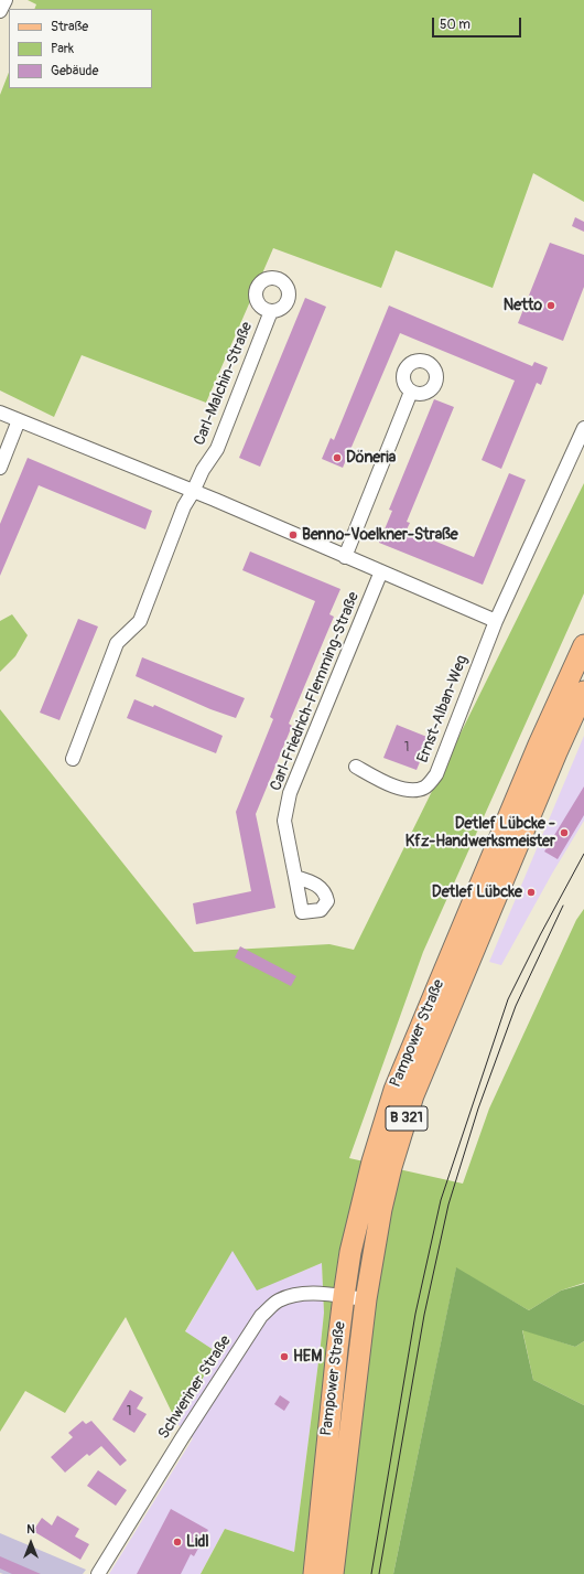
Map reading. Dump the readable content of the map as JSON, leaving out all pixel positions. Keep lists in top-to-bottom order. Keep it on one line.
{"streets":{"main road":["Pampower Straße","B 321"],"street":["Carl-Malchin-Straße","Carl-Friedrich-Flemming-Straße","Ernst-Alban-Weg","Schweriner Straße"]},"crossings":[["Pampower Straße","Schweriner Straße"]],"places":["Netto","Döneria","Benno-Voelkner-Straße","Detlef Lübcke - Kfz-Handwerksmeister","Detlef Lübcke","HEM","Lidl"],"house_numbers":["1","1"],"legend":["Straße","Park","Gebäude"],"scale_bar":"50 m","north":"top"}
